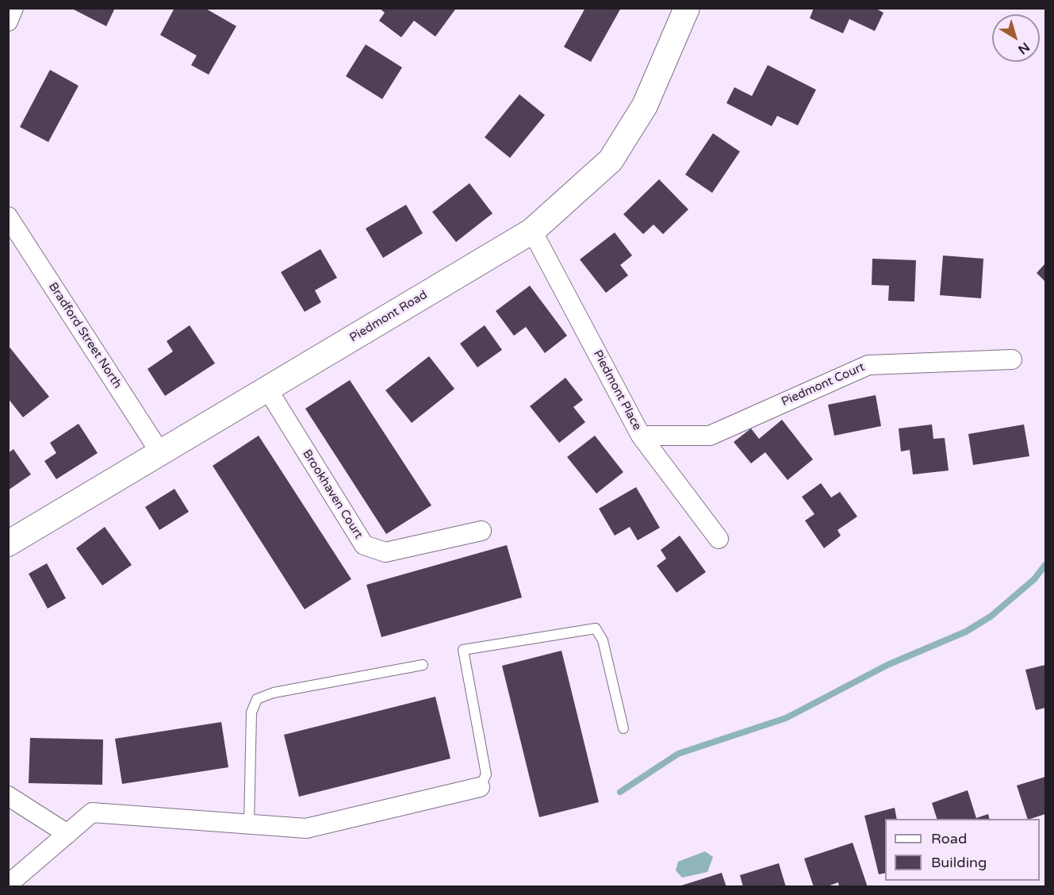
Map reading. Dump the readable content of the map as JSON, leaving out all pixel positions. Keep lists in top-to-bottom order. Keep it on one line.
{"streets":{"street":["Piedmont Road","Bradford Street North","Piedmont Court","Piedmont Place","Brookhaven Court"]},"crossings":[["Piedmont Road","Bradford Street North"],["Piedmont Road","Piedmont Place"],["Piedmont Road","Brookhaven Court"],["Piedmont Court","Piedmont Place"]],"legend":["Road","Building"],"north":"bottom right"}
